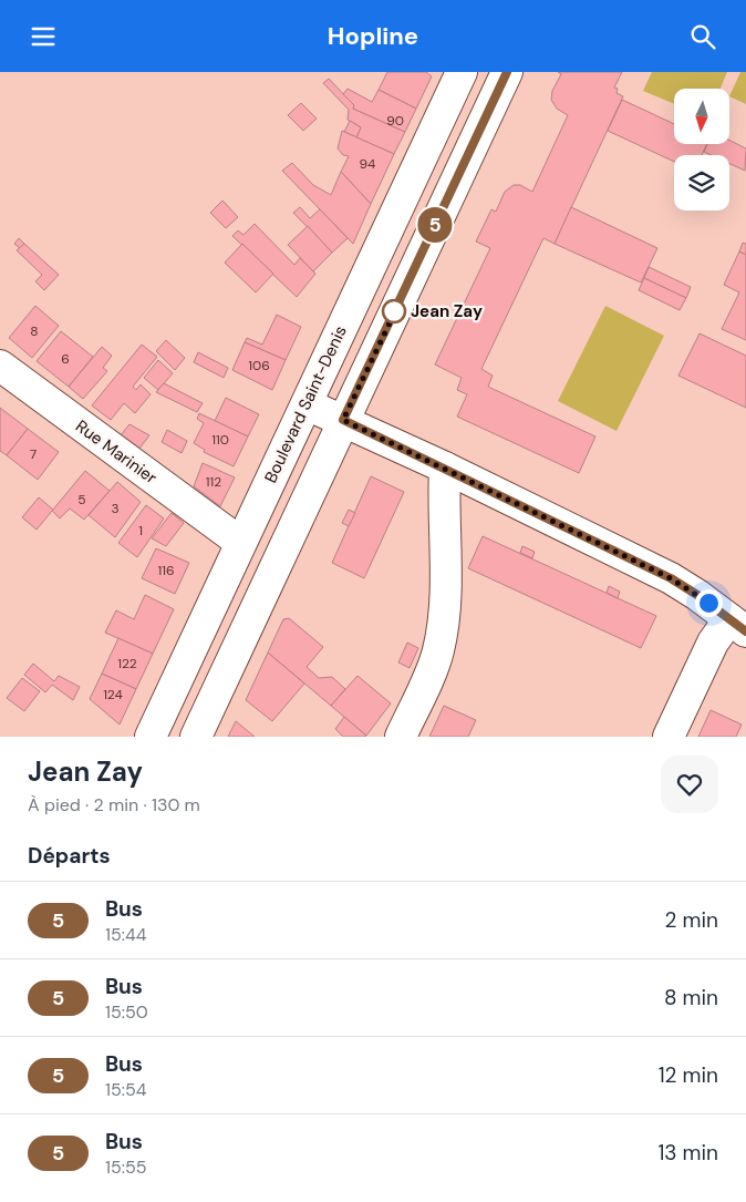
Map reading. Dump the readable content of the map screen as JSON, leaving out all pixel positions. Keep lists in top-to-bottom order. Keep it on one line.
{"streets":{"main road":["Boulevard Saint-Denis","Rue Marinier"]},"places":["Jean Zay"],"lines":["bus line 5"],"house_numbers":["90","94","8","6","106","110","7","112","5","3","1","116","122","124"],"north":"bottom","page":{"header":"Hopline","on_map":"5","heading":[["Jean Zay","À pied · 2 min · 130 m"],"Départs"],"list":[{"mark":"5","name":"Bus","note":"15:44","value":"2 min"},{"mark":"5","name":"Bus","note":"15:50","value":"8 min"},{"mark":"5","name":"Bus","note":"15:54","value":"12 min"},{"mark":"5","name":"Bus","note":"15:55","value":"13 min"}]}}
